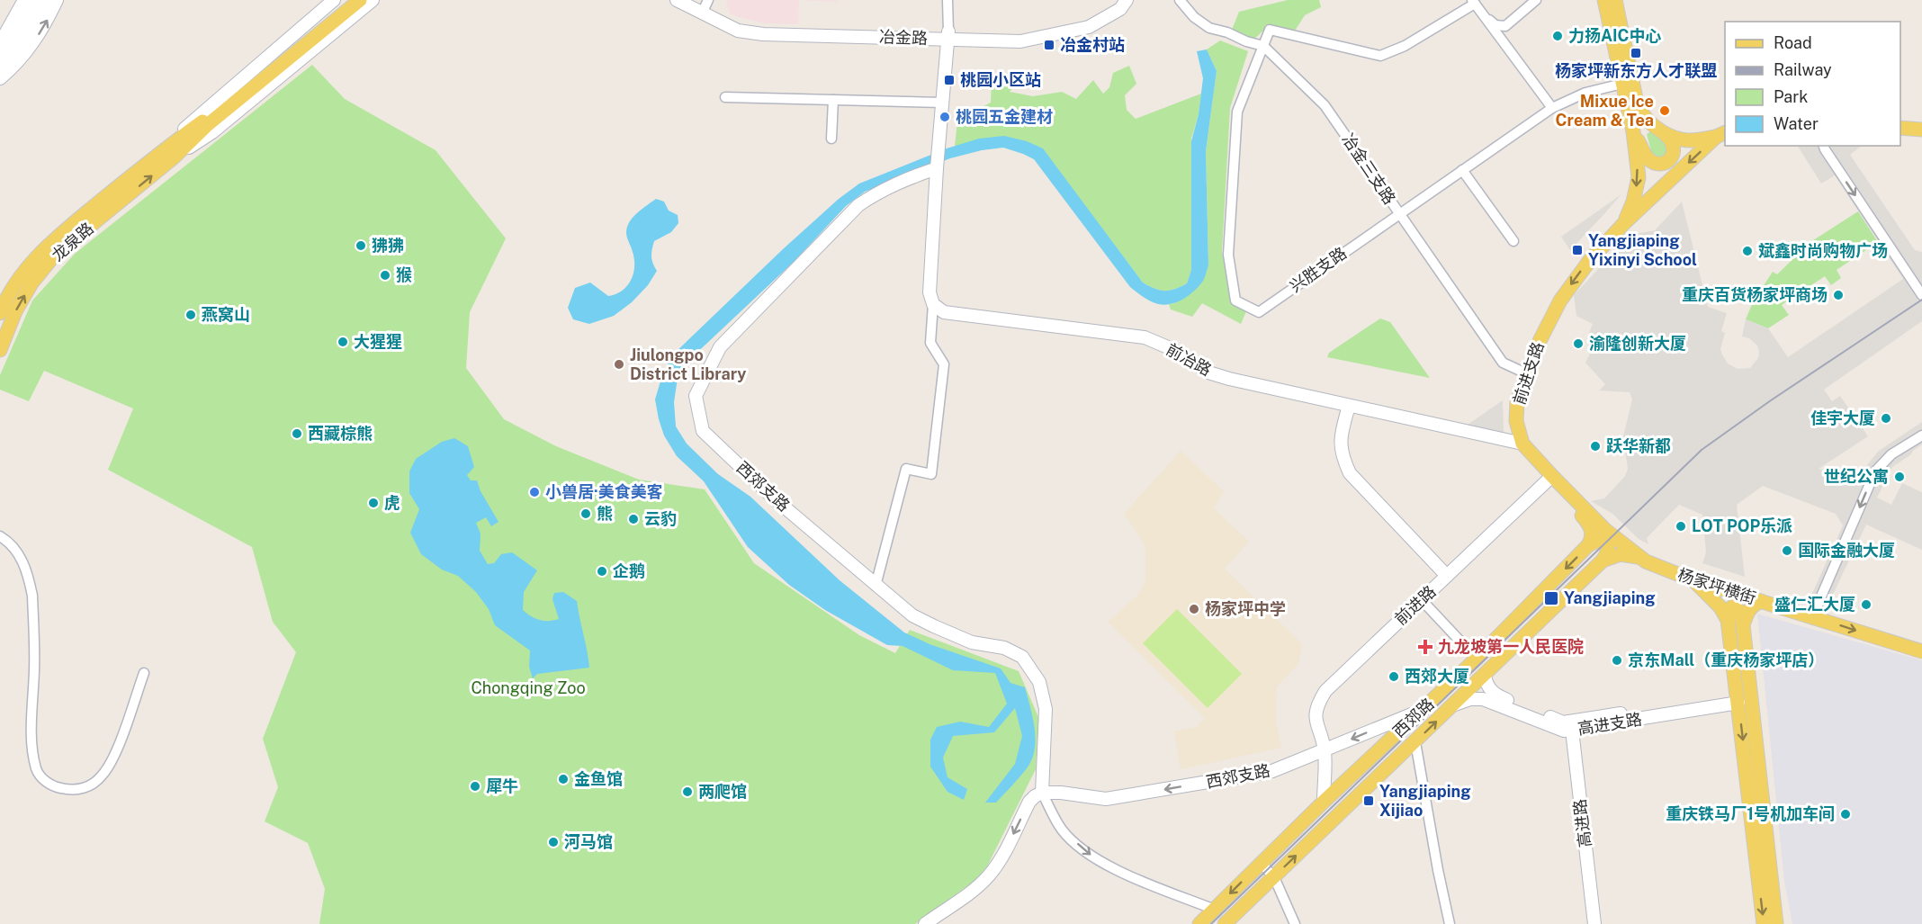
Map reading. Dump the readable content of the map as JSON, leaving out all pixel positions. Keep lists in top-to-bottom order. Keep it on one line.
{"streets":{"main road":["龙泉路","前进支路","杨家坪横街","西郊路"],"street":["冶金路","冶金三支路","兴胜支路","前冶路","西郊支路","前进路","高进支路","高进路"]},"crossings":[["冶金三支路","兴胜支路"],["冶金三支路","前进支路"],["前冶路","前进支路"],["前进支路","杨家坪横街"],["前进支路","前进路"],["西郊支路","前进路"],["西郊支路","西郊路"],["西郊路","高进支路"],["高进支路","高进路"]],"one_way":["前进支路","杨家坪横街"],"parks":["Chongqing Zoo"],"places":{"other":["力扬AIC中心","Mixue Ice Cream & Tea","桃园五金建材","狒狒","斌鑫时尚购物广场","猴","重庆百货杨家坪商场","燕窝山","大猩猩","渝隆创新大厦","Jiulongpo District Library","佳宇大厦","西藏棕熊","跃华新都","世纪公寓","小兽居·美食美客","虎","熊","云豹","LOT POP乐派","国际金融大厦","企鹅","盛仁汇大厦","杨家坪中学","京东Mall（重庆杨家坪店）","西郊大厦","金鱼馆","犀牛","两爬馆","重庆铁马厂1号机加车间","河马馆"],"transit":["冶金村站","杨家坪新东方人才联盟","桃园小区站","Yangjiaping Yixinyi School","Yangjiaping","Yangjiaping Xijiao"],"health":["九龙坡第一人民医院"]},"legend":["Road","Railway","Park","Water"]}
